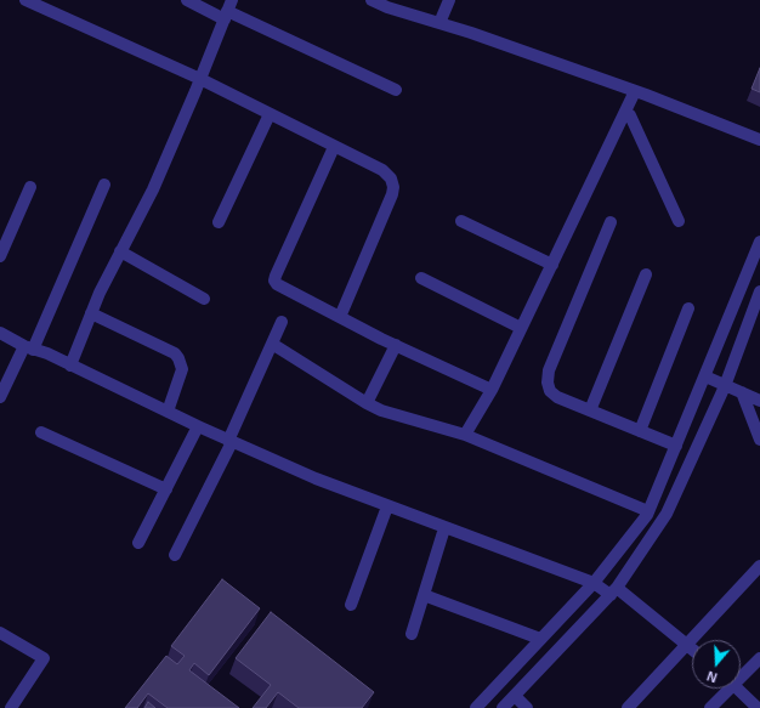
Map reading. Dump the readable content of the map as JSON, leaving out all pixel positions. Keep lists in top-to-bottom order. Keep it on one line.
{"north":"bottom"}
